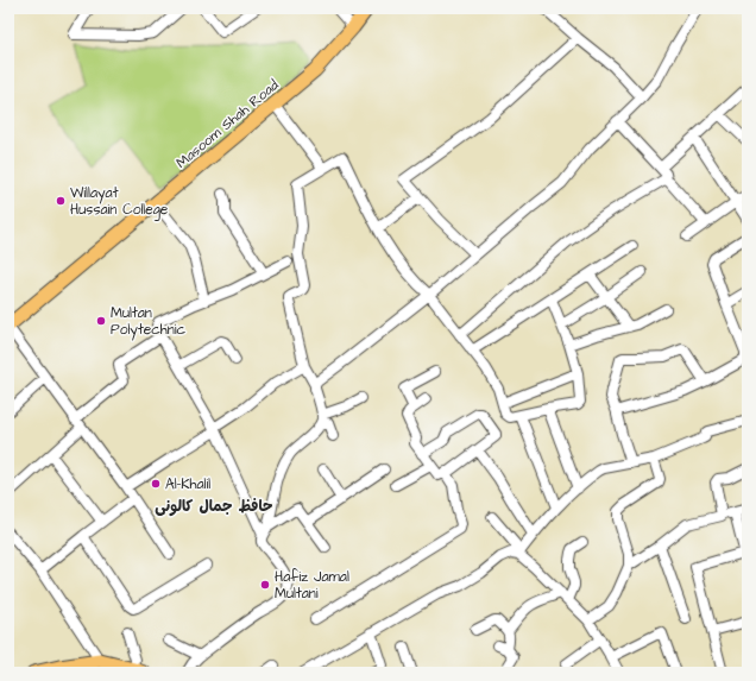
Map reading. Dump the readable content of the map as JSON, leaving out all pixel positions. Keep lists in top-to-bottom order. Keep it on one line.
{"streets":{"main road":["Masoom Shah Road"]},"districts":["حافظ جمال کالونی"],"places":["Willayat Hussain College","Multan Polytechnic","Al-Khalil","Hafiz Jamal Multani"]}
